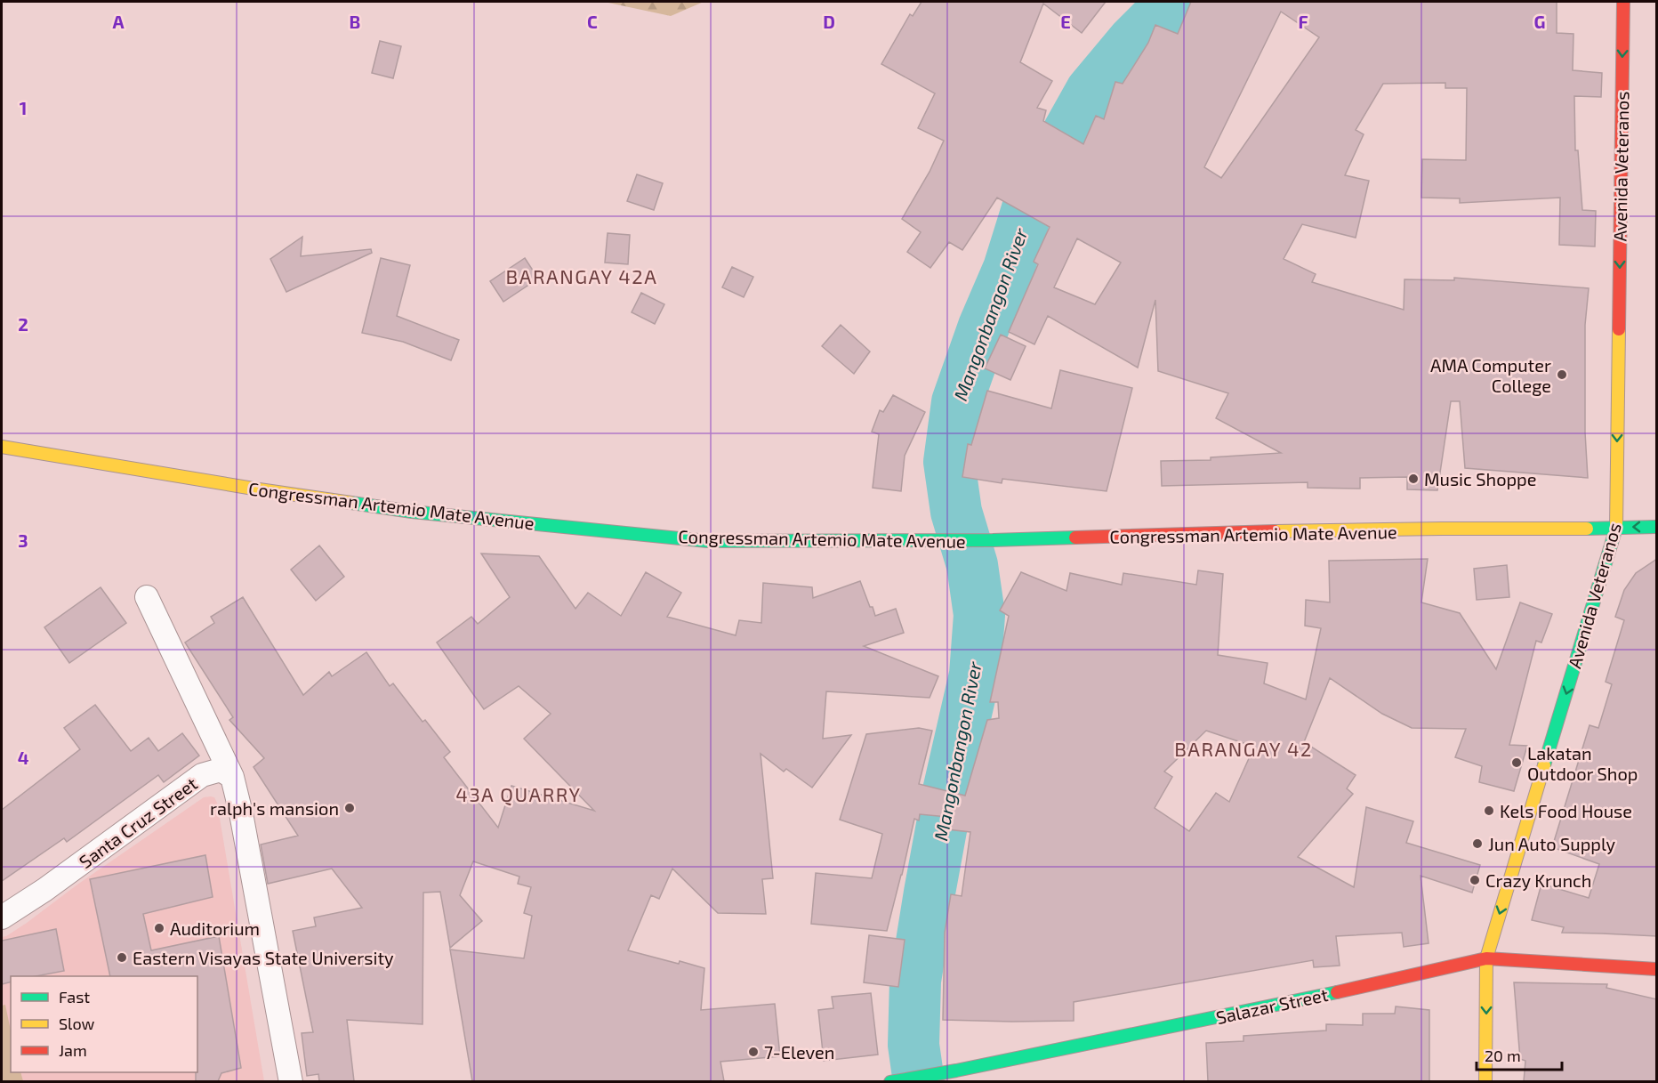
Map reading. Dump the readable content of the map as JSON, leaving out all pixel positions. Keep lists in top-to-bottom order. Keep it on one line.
{"streets":{"main road":["Avenida Veteranos","Congressman Artemio Mate Avenue","Salazar Street"],"street":["Santa Cruz Street"]},"crossings":[["Avenida Veteranos","Congressman Artemio Mate Avenue"],["Avenida Veteranos","Salazar Street"]],"one_way":["Avenida Veteranos"],"districts":["BARANGAY 42A","BARANGAY 42","43A QUARRY"],"water":["Mangonbangon River"],"places":["AMA Computer College","Music Shoppe","Lakatan Outdoor Shop","ralph's mansion","Kels Food House","Jun Auto Supply","Crazy Krunch","Auditorium","Eastern Visayas State University","7-Eleven"],"legend":["Fast","Slow","Jam"],"scale_bar":"20 m","grid":{"columns":["A","B","C","D","E","F","G"],"rows":["1","2","3","4"]}}
